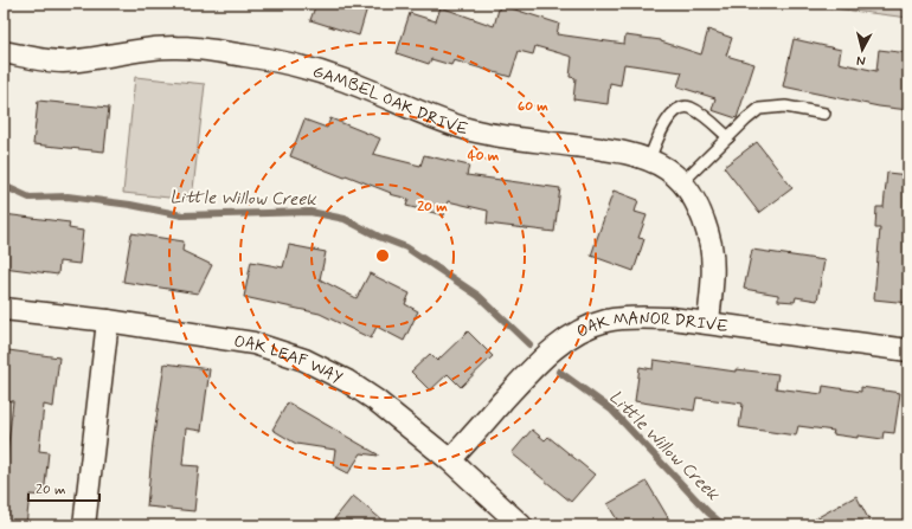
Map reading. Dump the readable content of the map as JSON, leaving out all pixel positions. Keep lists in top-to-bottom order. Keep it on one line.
{"streets":{"street":["GAMBEL OAK DRIVE","OAK MANOR DRIVE","OAK LEAF WAY"]},"crossings":[["GAMBEL OAK DRIVE","OAK MANOR DRIVE"],["OAK MANOR DRIVE","OAK LEAF WAY"]],"water":["Little Willow Creek"],"scale_bar":"20 m","north":"bottom","rings":["60 m","40 m","20 m"]}
